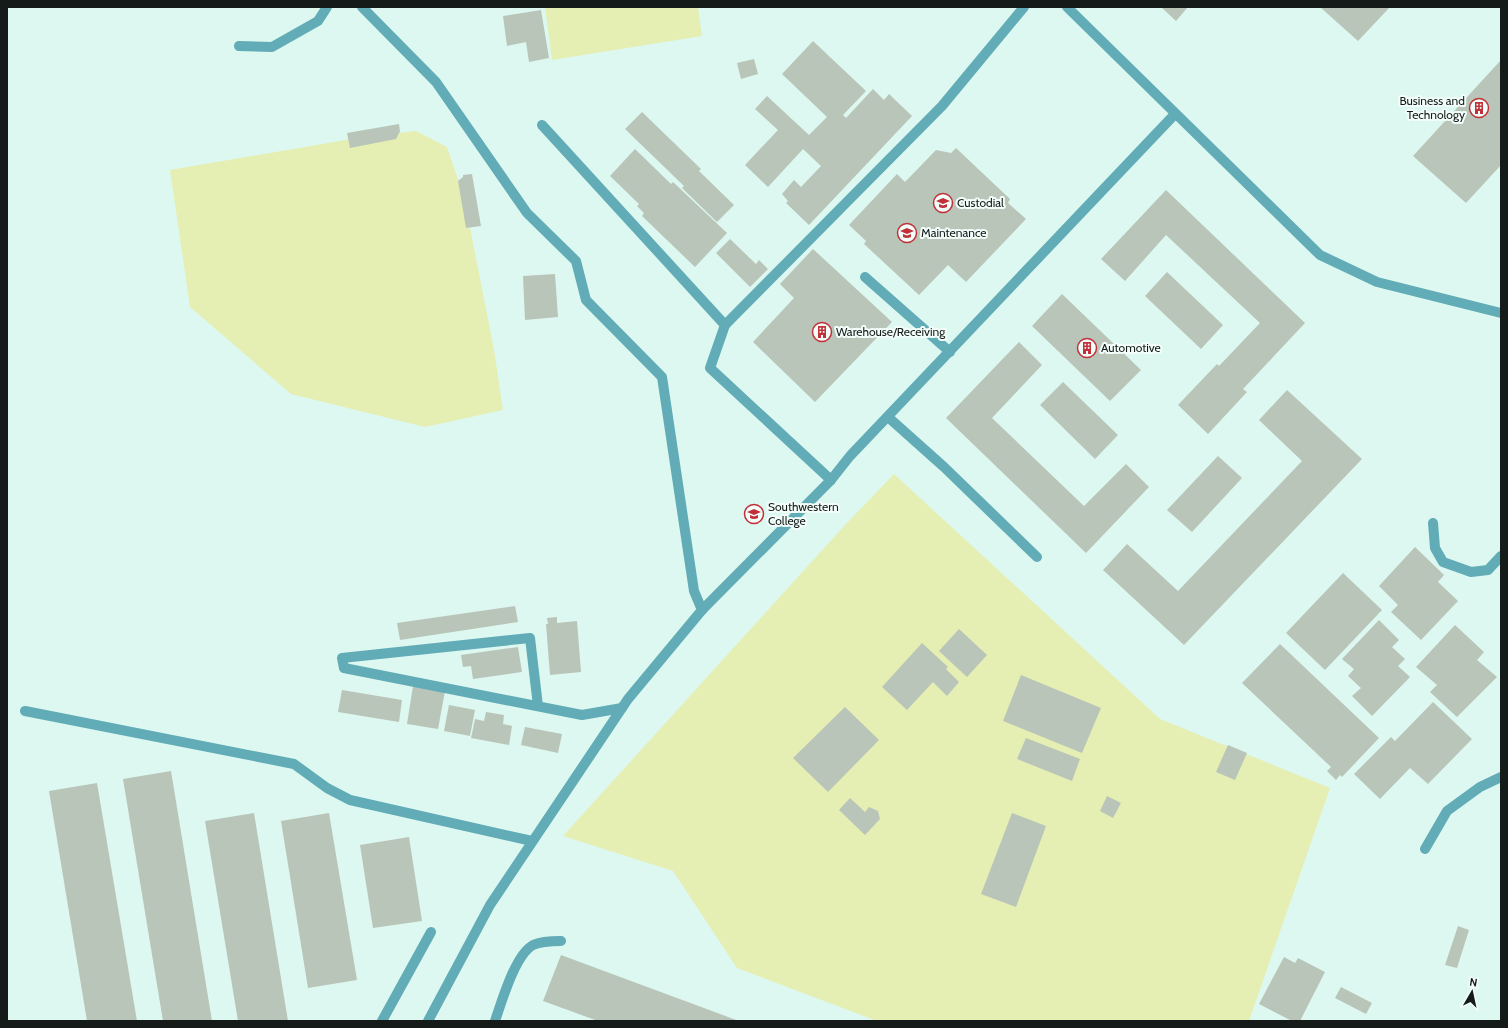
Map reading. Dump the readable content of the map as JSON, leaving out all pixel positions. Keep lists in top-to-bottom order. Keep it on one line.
{"places":{"building":["Business and Technology","Warehouse/Receiving","Automotive"],"school or university":["Custodial","Maintenance","Southwestern College"]},"north":"top"}
